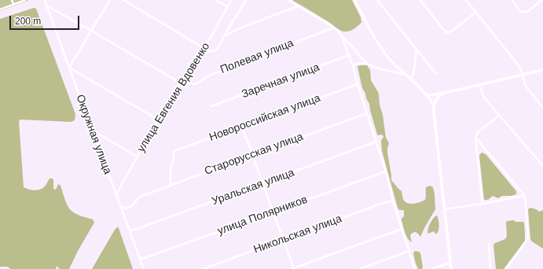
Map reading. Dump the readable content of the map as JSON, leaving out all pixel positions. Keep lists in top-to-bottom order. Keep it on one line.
{"streets":{"street":["Полевая улица","Заречная улица","улица Евгения Вдовенко","Новороссийская улица","Окружная улица","Старорусская улица","Уральская улица","улица Полярников","Никольская улица"]},"crossings":[["Полевая улица","улица Евгения Вдовенко"],["улица Евгения Вдовенко","Окружная улица"],["Новороссийская улица","Старорусская улица"],["Окружная улица","Старорусская улица"],["Окружная улица","Уральская улица"],["Окружная улица","улица Полярников"]],"scale_bar":"200 m"}
